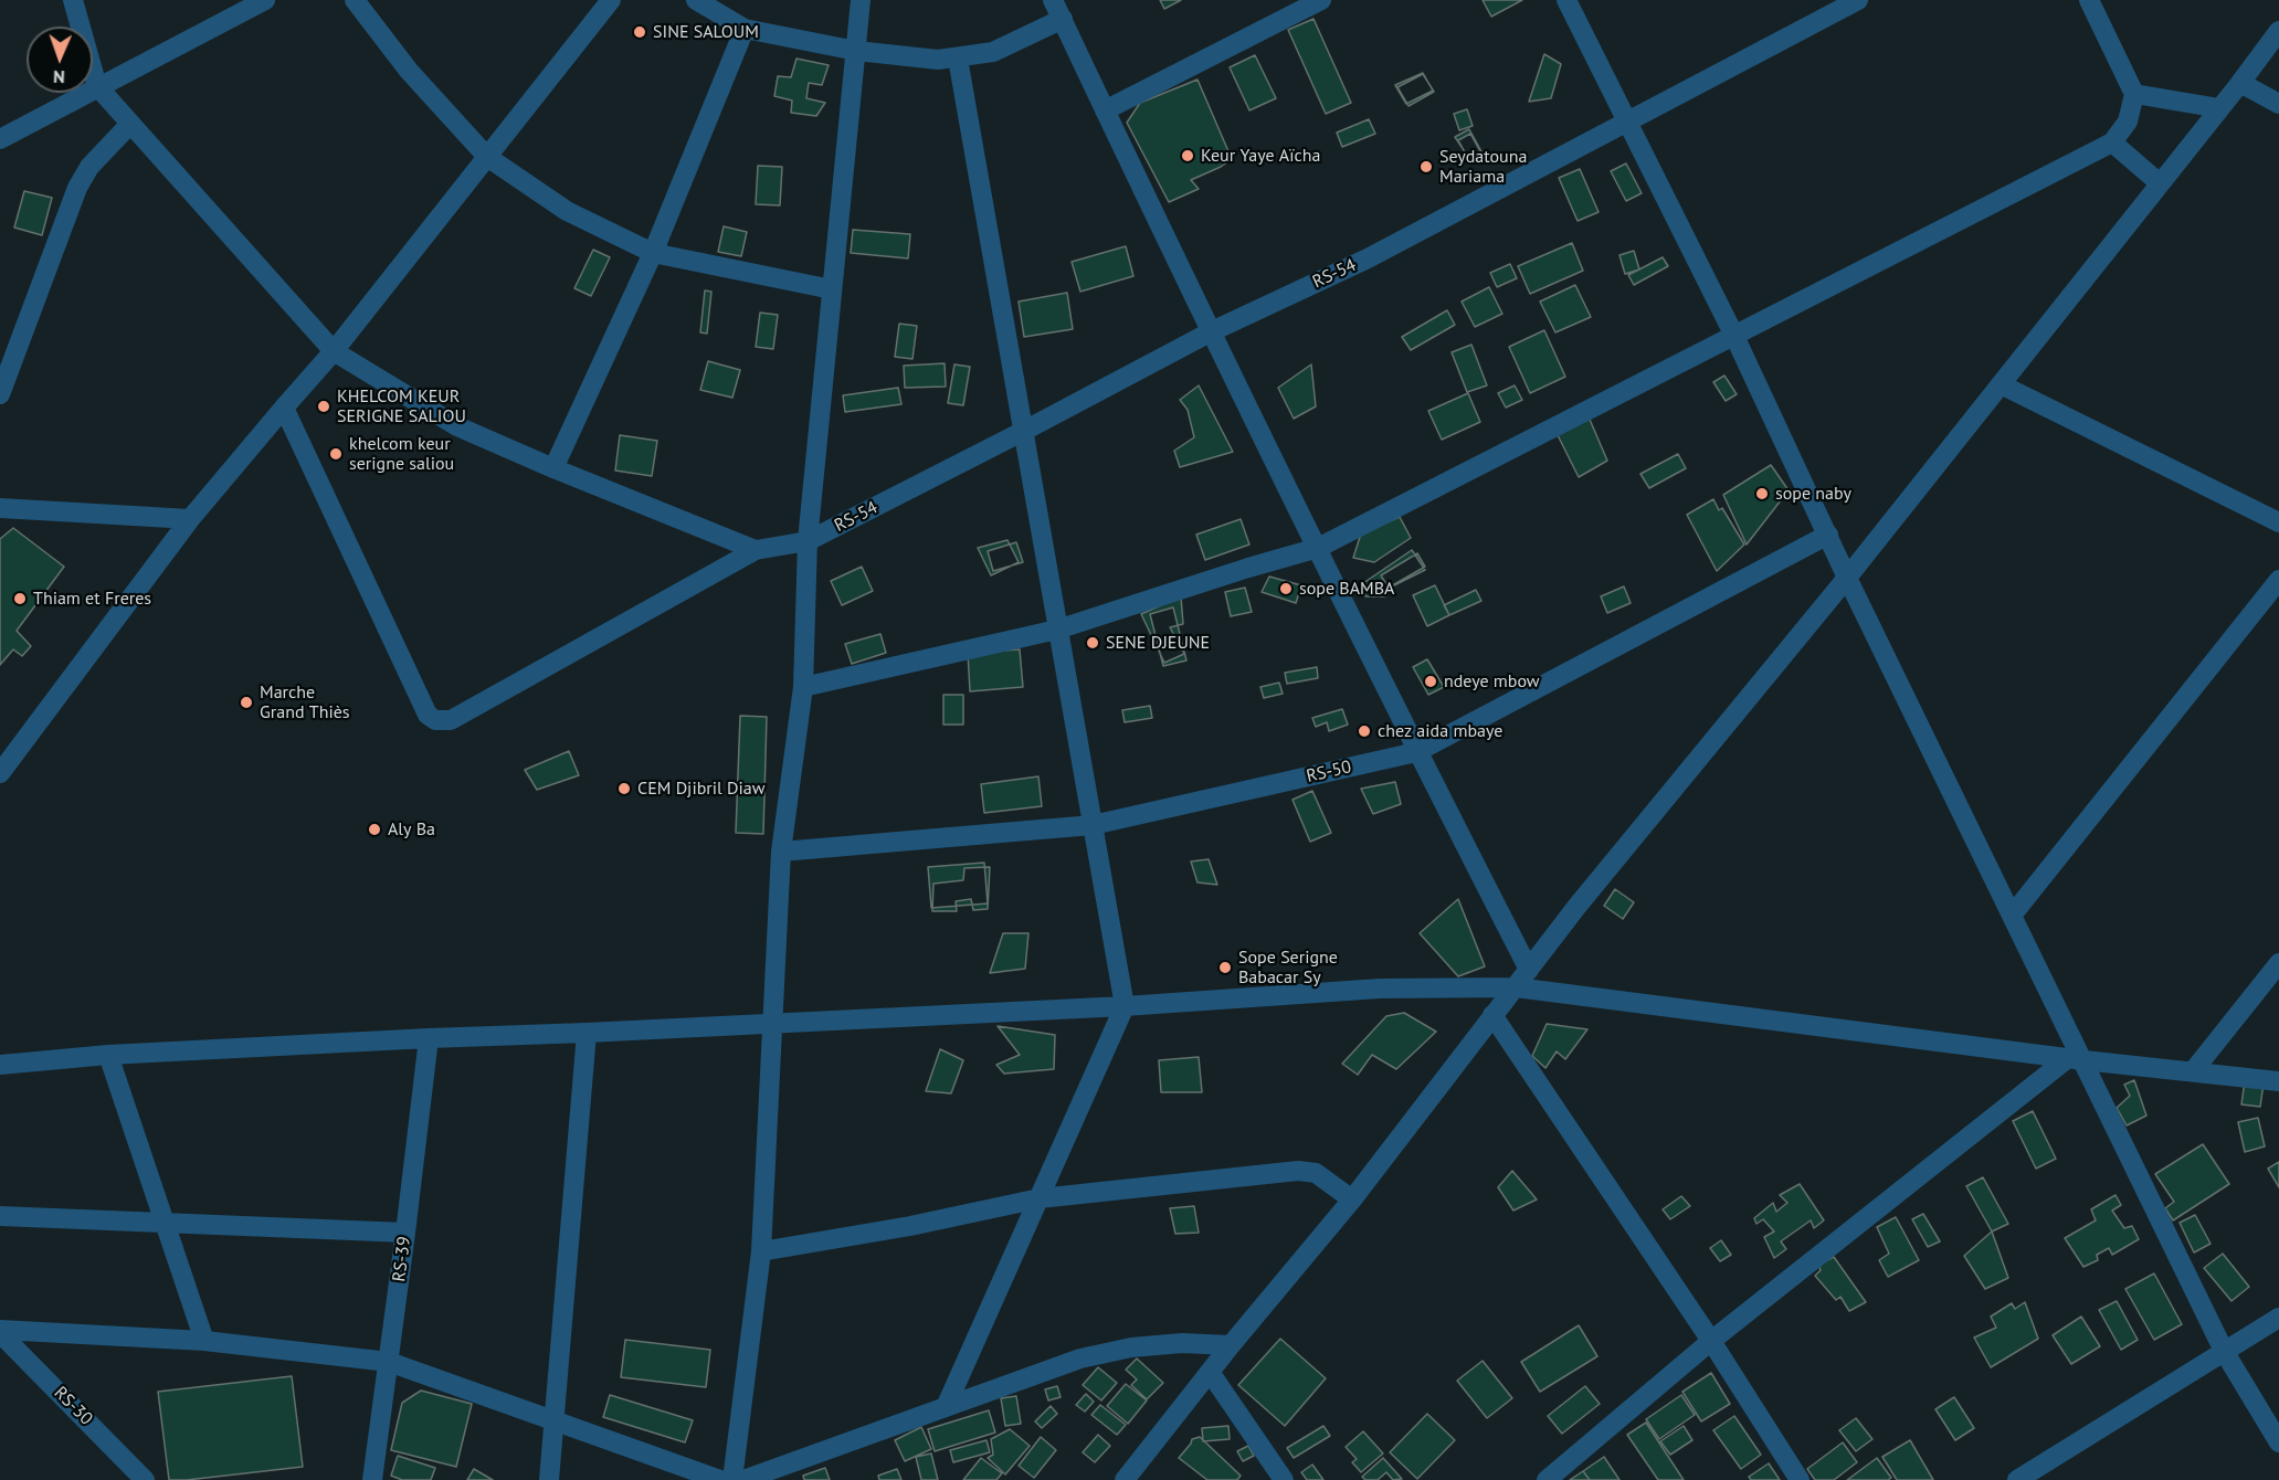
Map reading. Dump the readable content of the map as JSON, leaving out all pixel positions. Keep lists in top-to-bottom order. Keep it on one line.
{"streets":{"street":["RS-54","RS-50","RS-39","RS-30"]},"places":["SINE SALOUM","Keur Yaye Aïcha","Seydatouna Mariama","KHELCOM KEUR SERIGNE SALIOU","khelcom keur serigne saliou","sope naby","sope BAMBA","Thiam et Freres","SENE DJEUNE","ndeye mbow","Marche Grand Thiès","chez aida mbaye","CEM Djibril Diaw","Aly Ba","Sope Serigne Babacar Sy"],"north":"bottom"}
